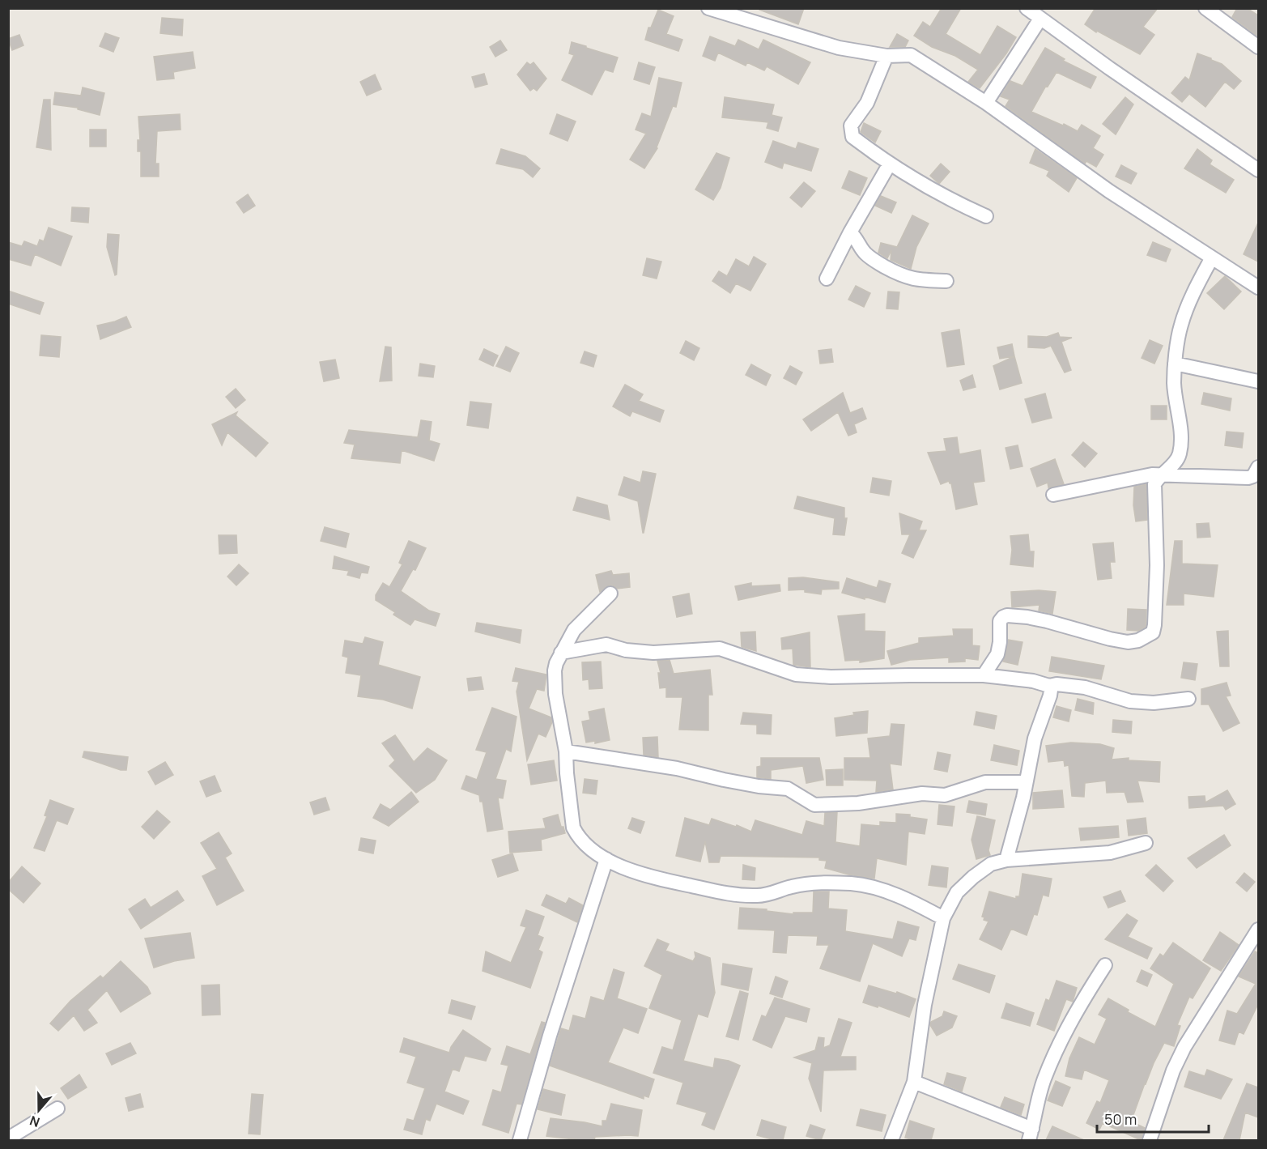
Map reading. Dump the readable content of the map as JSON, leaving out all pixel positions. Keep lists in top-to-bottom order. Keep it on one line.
{"scale_bar":"50 m","north":"bottom"}
